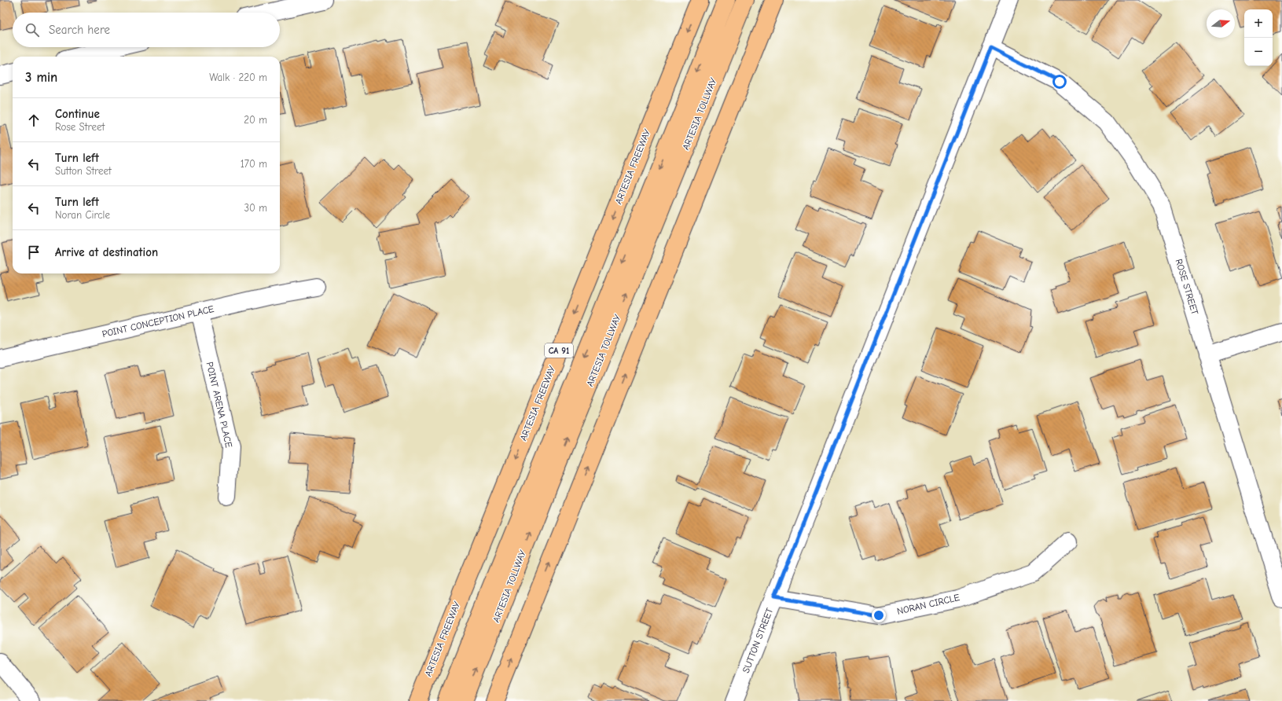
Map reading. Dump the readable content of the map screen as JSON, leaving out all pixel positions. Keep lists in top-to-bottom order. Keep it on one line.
{"streets":{"highway":["ARTESIA TOLLWAY","ARTESIA FREEWAY","CA 91"],"street":["ROSE STREET","POINT CONCEPTION PLACE","POINT ARENA PLACE","NORAN CIRCLE","SUTTON STREET"]},"crossings":[["ROSE STREET","SUTTON STREET"],["POINT CONCEPTION PLACE","POINT ARENA PLACE"],["NORAN CIRCLE","SUTTON STREET"]],"north":"right","page":{"map_buttons":["+","−"],"search":"Search here","heading":["3 min","Walk · 220 m"],"list":[["Continue","Rose Street","20 m"],["Turn left","Sutton Street","170 m"],["Turn left","Noran Circle","30 m"],"Arrive at destination"]}}
